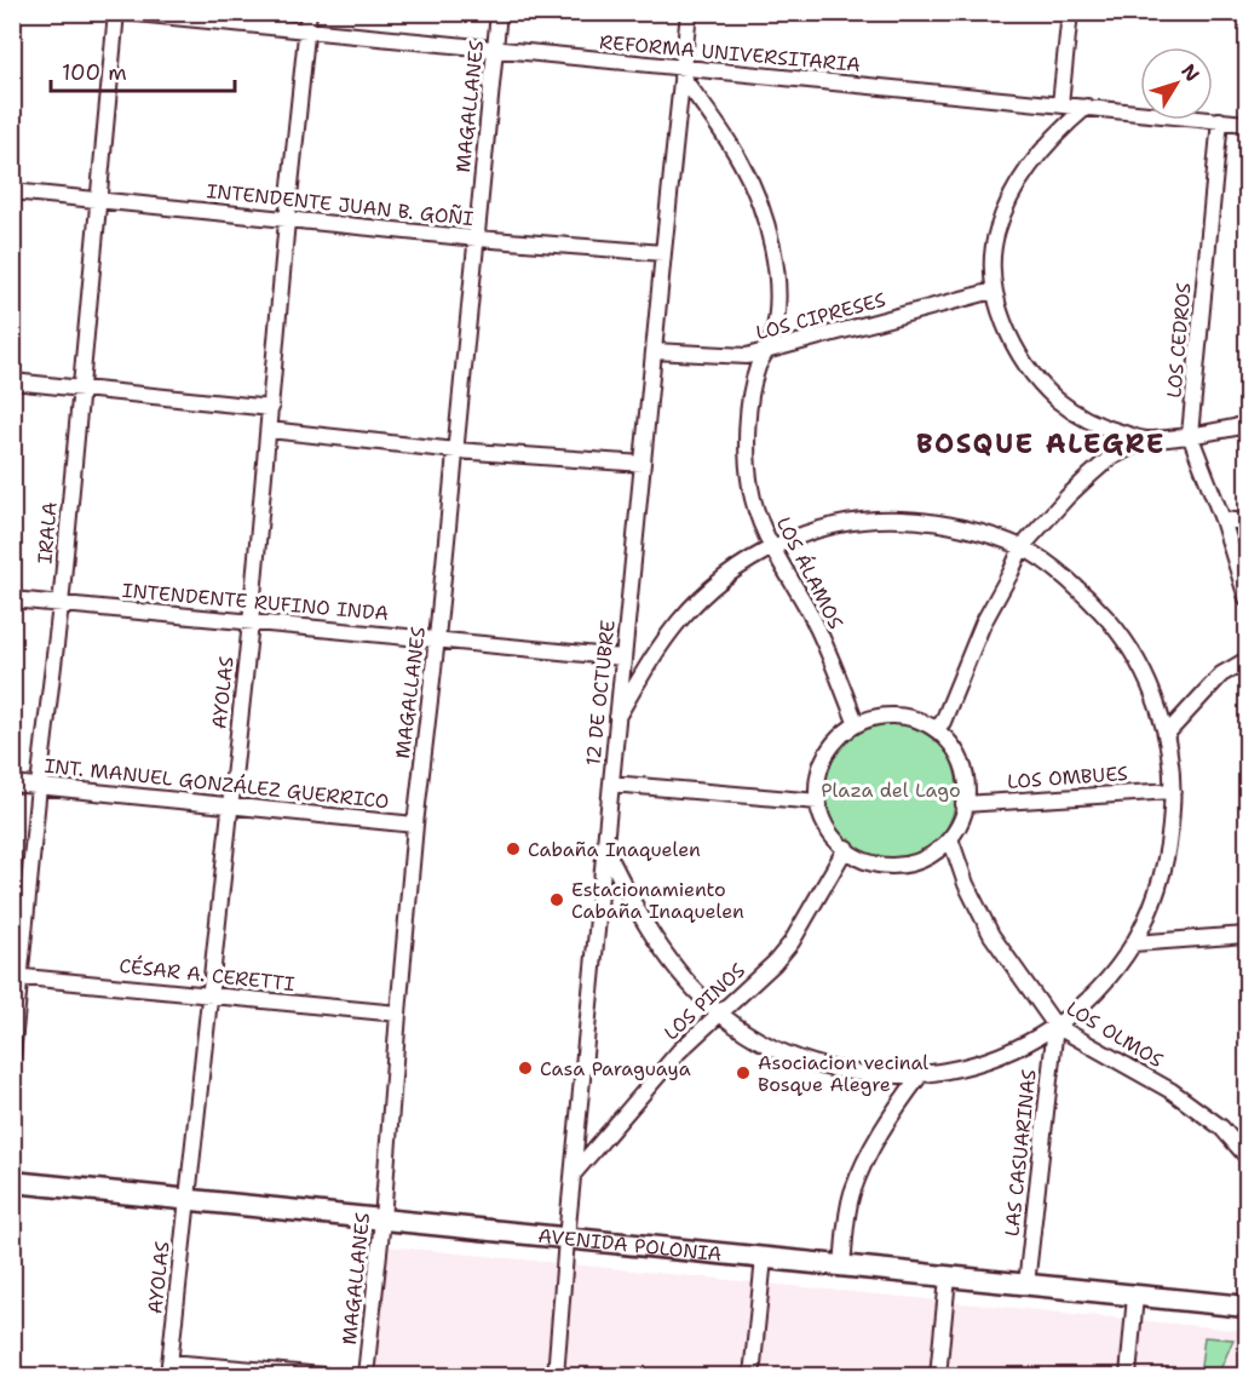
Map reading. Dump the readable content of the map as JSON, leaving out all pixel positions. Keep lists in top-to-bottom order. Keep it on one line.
{"streets":{"main road":["AVENIDA POLONIA"],"street":["REFORMA UNIVERSITARIA","MAGALLANES","INTENDENTE JUAN B. GOÑI","LOS CIPRESES","LOS CEDROS","IRALA","LOS ÁLAMOS","INTENDENTE RUFINO INDA","AYOLAS","12 DE OCTUBRE","LOS OMBUES","INT. MANUEL GONZÁLEZ GUERRICO","CÉSAR A. CERETTI","LOS PINOS","LOS OLMOS","LAS CASUARINAS"]},"crossings":[["REFORMA UNIVERSITARIA","MAGALLANES"],["REFORMA UNIVERSITARIA","LOS CEDROS"],["REFORMA UNIVERSITARIA","LOS ÁLAMOS"],["REFORMA UNIVERSITARIA","AYOLAS"],["REFORMA UNIVERSITARIA","12 DE OCTUBRE"],["MAGALLANES","INTENDENTE JUAN B. GOÑI"],["MAGALLANES","INTENDENTE RUFINO INDA"],["MAGALLANES","INT. MANUEL GONZÁLEZ GUERRICO"],["MAGALLANES","CÉSAR A. CERETTI"],["MAGALLANES","AVENIDA POLONIA"],["INTENDENTE JUAN B. GOÑI","IRALA"],["INTENDENTE JUAN B. GOÑI","AYOLAS"],["INTENDENTE JUAN B. GOÑI","12 DE OCTUBRE"],["LOS CIPRESES","LOS ÁLAMOS"],["LOS CIPRESES","12 DE OCTUBRE"],["IRALA","INTENDENTE RUFINO INDA"],["IRALA","INT. MANUEL GONZÁLEZ GUERRICO"],["IRALA","CÉSAR A. CERETTI"],["LOS ÁLAMOS","12 DE OCTUBRE"],["LOS ÁLAMOS","LOS OMBUES"],["LOS ÁLAMOS","LOS PINOS"],["LOS ÁLAMOS","LOS OLMOS"],["INTENDENTE RUFINO INDA","AYOLAS"],["INTENDENTE RUFINO INDA","12 DE OCTUBRE"],["AYOLAS","INT. MANUEL GONZÁLEZ GUERRICO"],["AYOLAS","CÉSAR A. CERETTI"],["AYOLAS","AVENIDA POLONIA"],["12 DE OCTUBRE","LOS PINOS"],["12 DE OCTUBRE","AVENIDA POLONIA"],["LOS OMBUES","LOS PINOS"],["LOS OMBUES","LOS OLMOS"],["LOS PINOS","LOS OLMOS"],["LOS OLMOS","LAS CASUARINAS"],["LAS CASUARINAS","AVENIDA POLONIA"]],"districts":["BOSQUE ALEGRE"],"parks":["Plaza del Lago"],"places":["Cabaña Inaquelen","Estacionamiento Cabaña Inaquelen","Casa Paraguaya","Asociacion vecinal Bosque Alegre"],"scale_bar":"100 m","north":"top right"}
